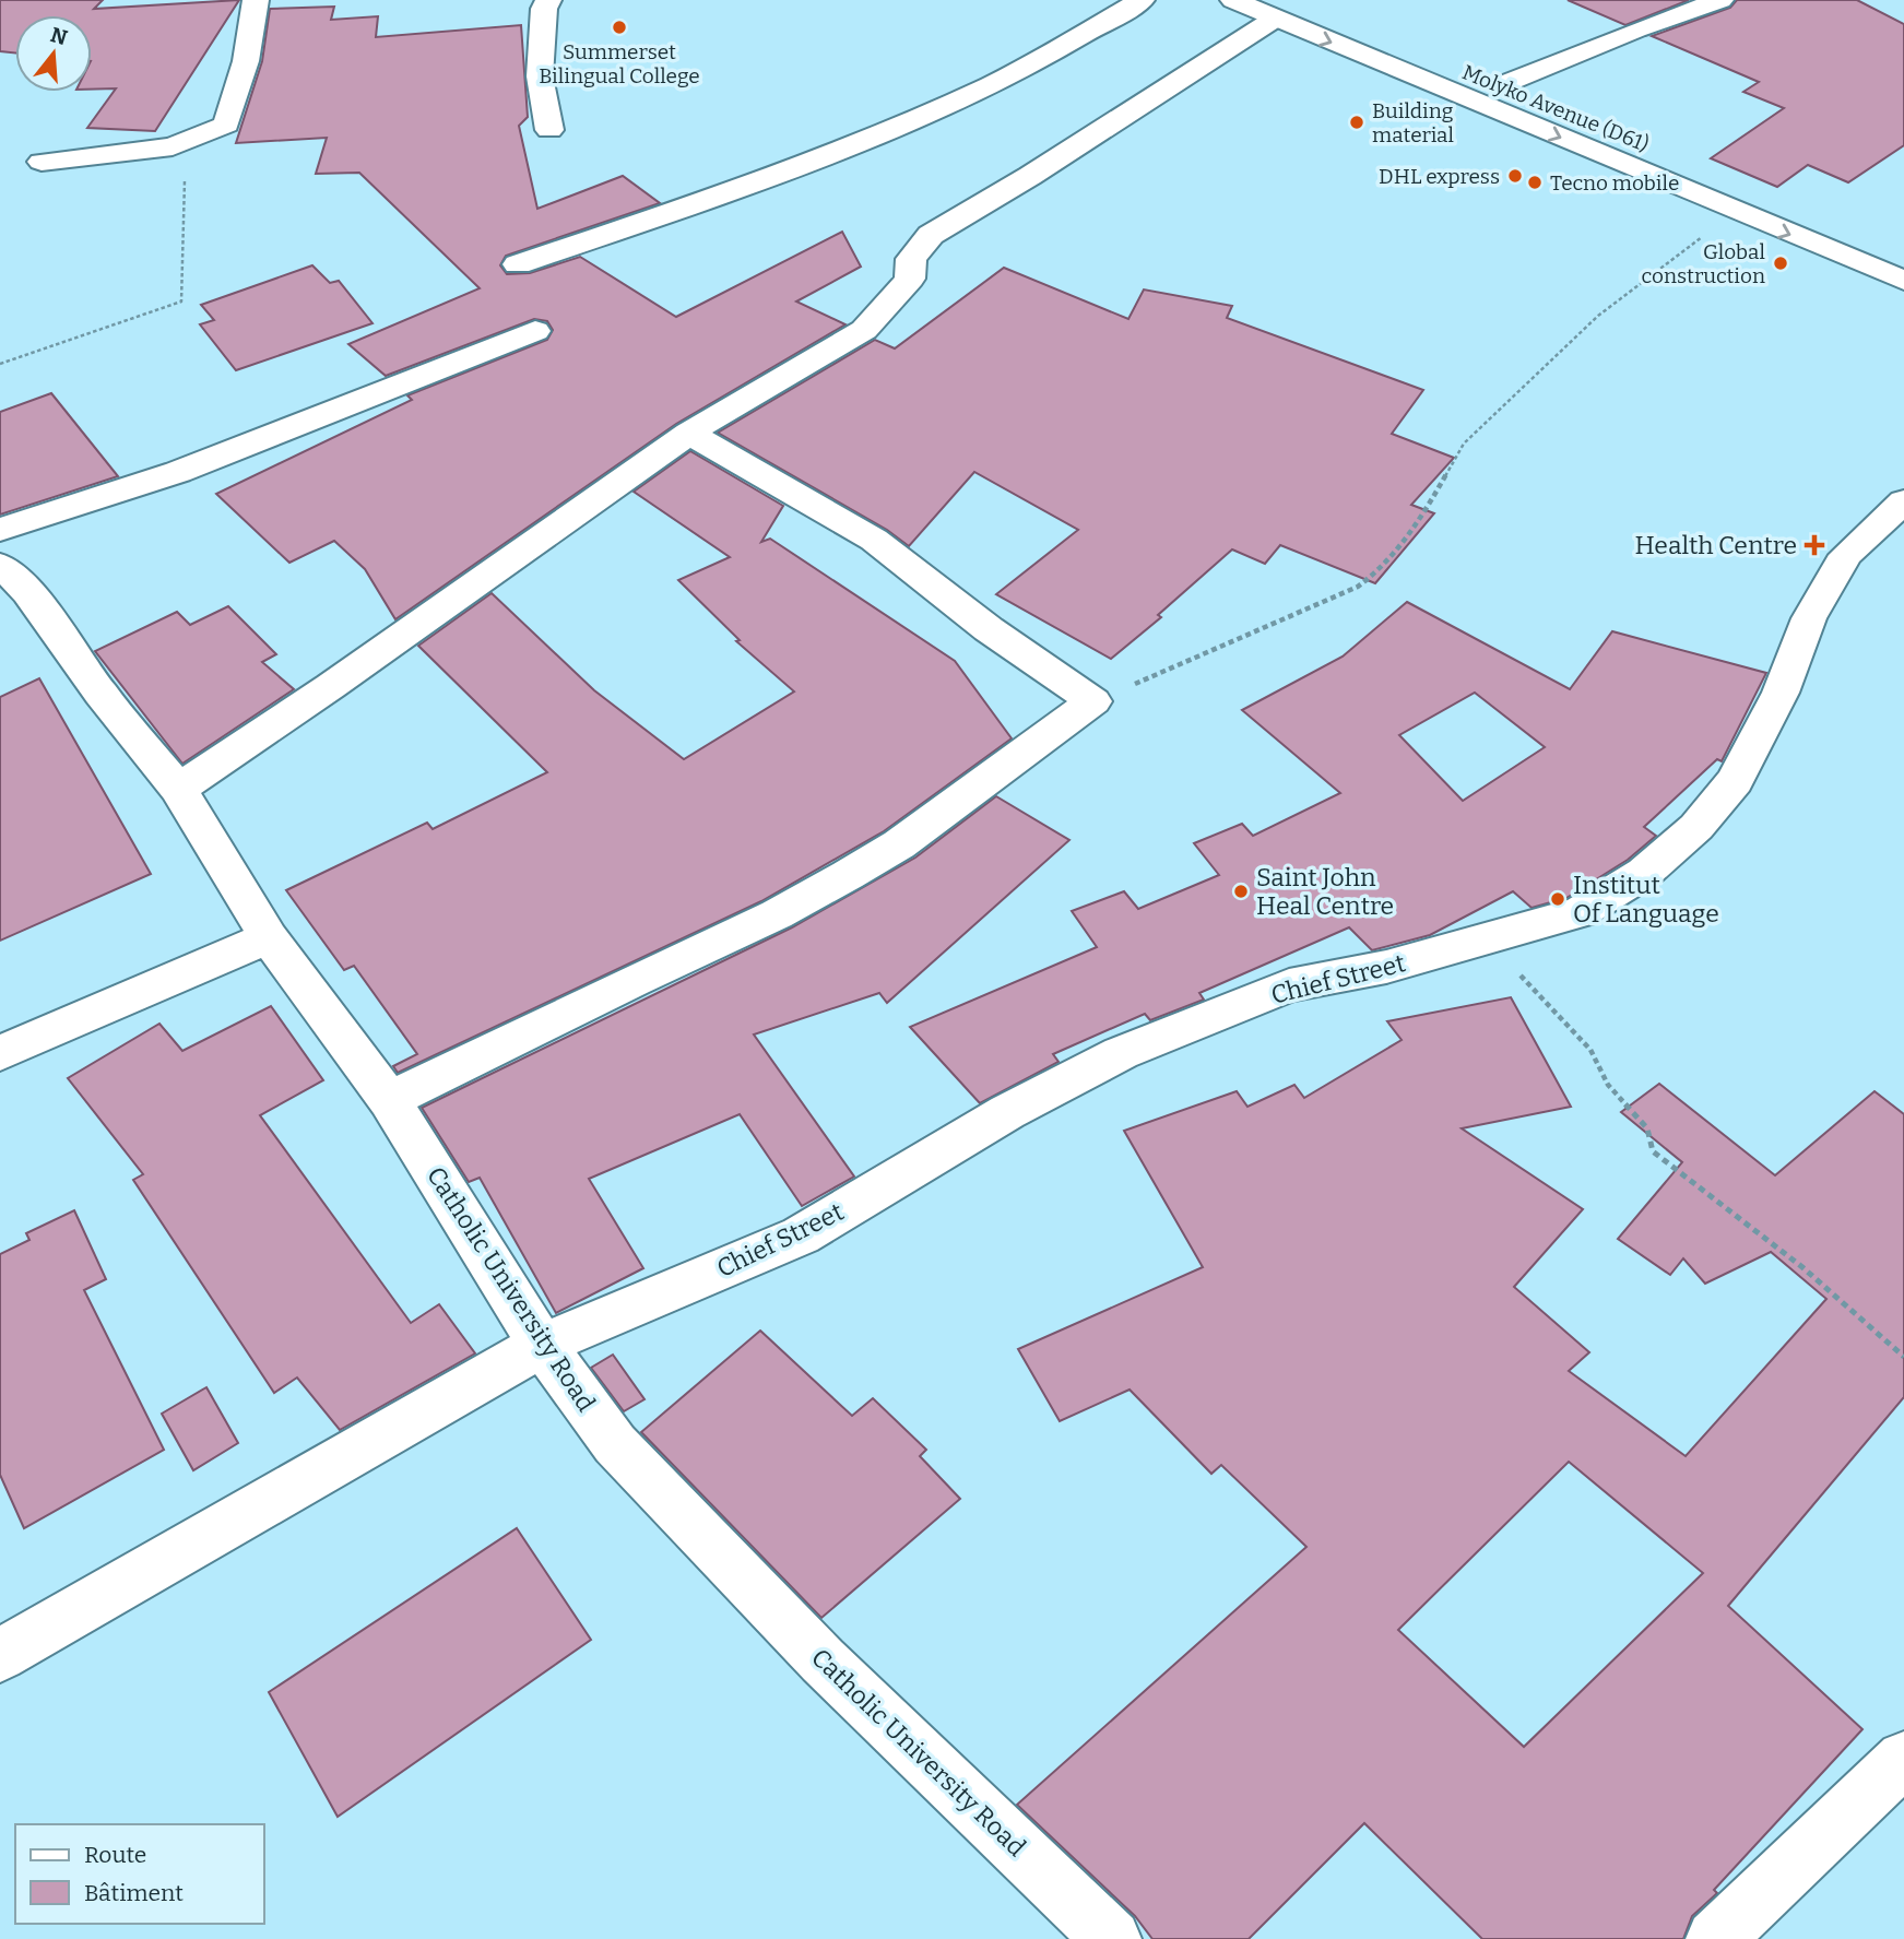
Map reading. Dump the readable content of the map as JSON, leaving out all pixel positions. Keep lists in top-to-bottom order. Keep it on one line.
{"streets":{"main road":["Molyko Avenue (D61)","Chief Street","Catholic University Road"]},"crossings":[["Chief Street","Catholic University Road"]],"places":{"other":["Summerset Bilingual College","Building material","DHL express","Tecno mobile","Global construction","Saint John Heal Centre","Institut Of Language"],"health":["Health Centre"]},"legend":["Route","Bâtiment"],"north":"top"}
